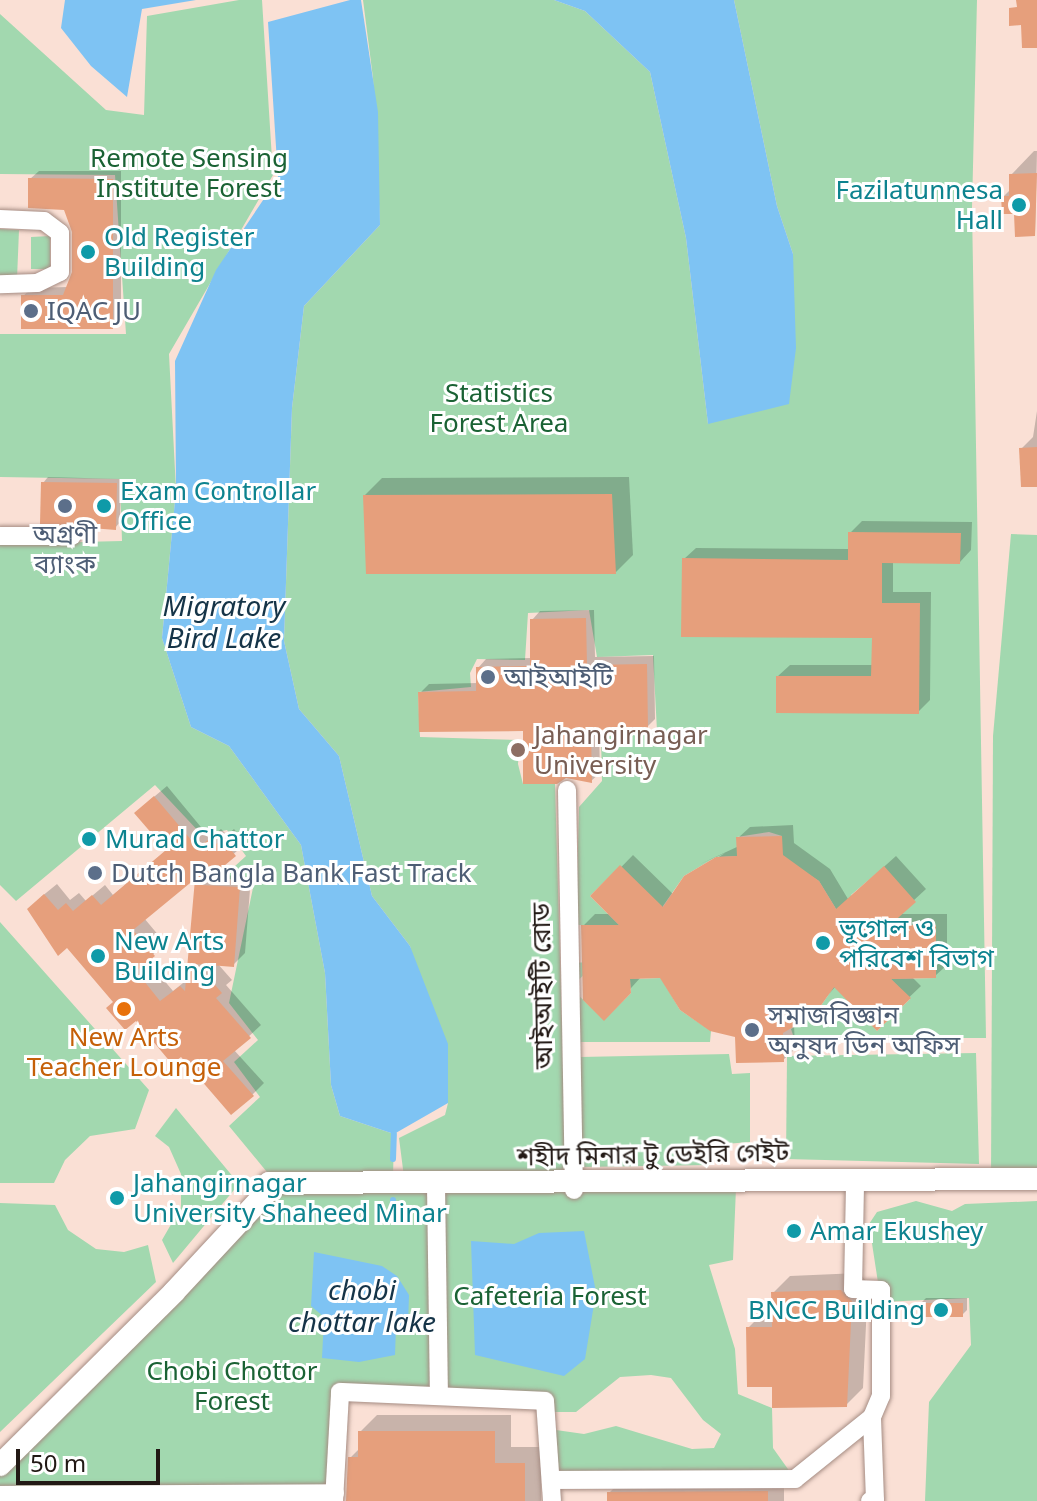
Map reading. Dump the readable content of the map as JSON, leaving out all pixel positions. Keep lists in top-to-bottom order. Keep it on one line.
{"streets":{"street":["আইআইটি রোড","শহীদ মিনার টু ডেইরি গেইট"]},"crossings":[["আইআইটি রোড","শহীদ মিনার টু ডেইরি গেইট"]],"water":["Migratory Bird Lake","chobi chottar lake"],"parks":["Remote Sensing Institute Forest","Statistics Forest Area","Cafeteria Forest","Chobi Chottor Forest"],"places":["Fazilatunnesa Hall","Old Register Building","IQAC JU","অগ্রণী ব্যাংক","Exam Controllar Office","আইআইটি","Jahangirnagar University","Murad Chattor","Dutch Bangla Bank Fast Track","ভূগোল ও পরিবেশ বিভাগ","New Arts Building","New Arts Teacher Lounge","সমাজবিজ্ঞান অনুষদ ডিন অফিস","Jahangirnagar University Shaheed Minar","Amar Ekushey","BNCC Building"],"scale_bar":"50 m"}
